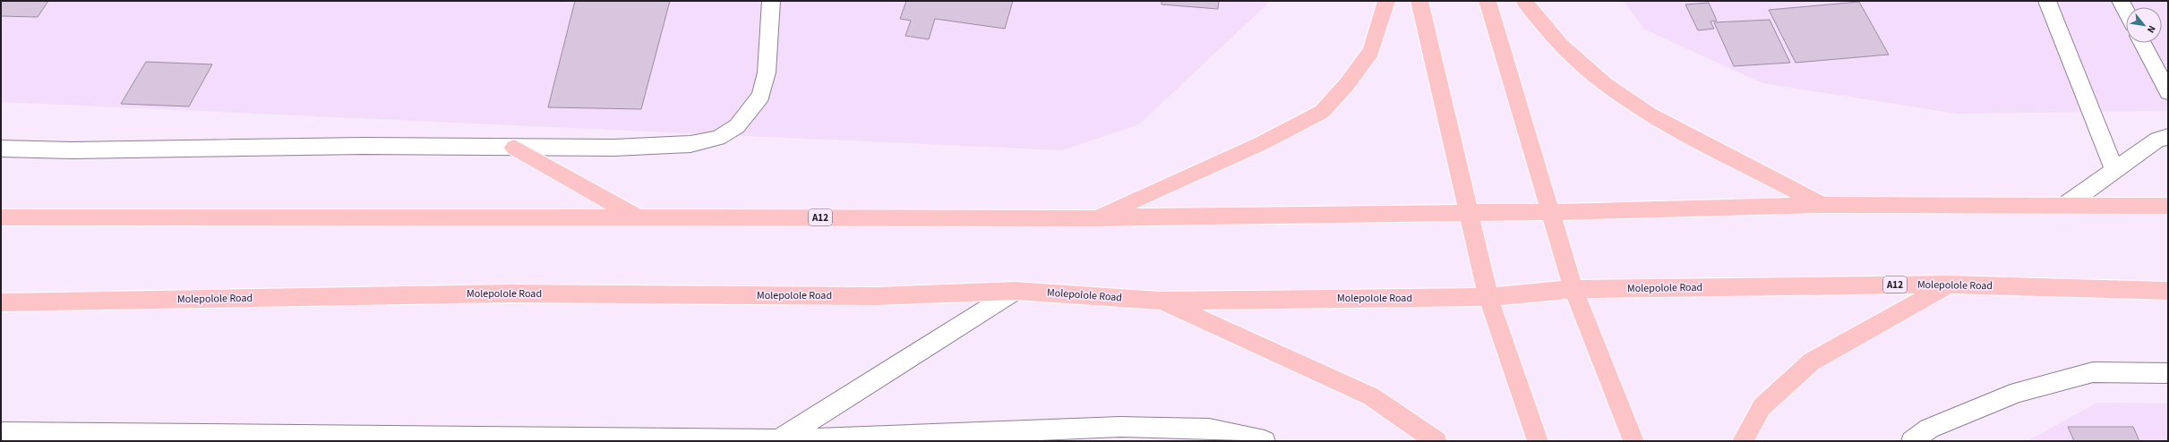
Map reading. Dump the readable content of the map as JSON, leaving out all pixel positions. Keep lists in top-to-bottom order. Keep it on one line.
{"streets":{"main road":["A12","Molepolole Road"]},"north":"bottom right"}
